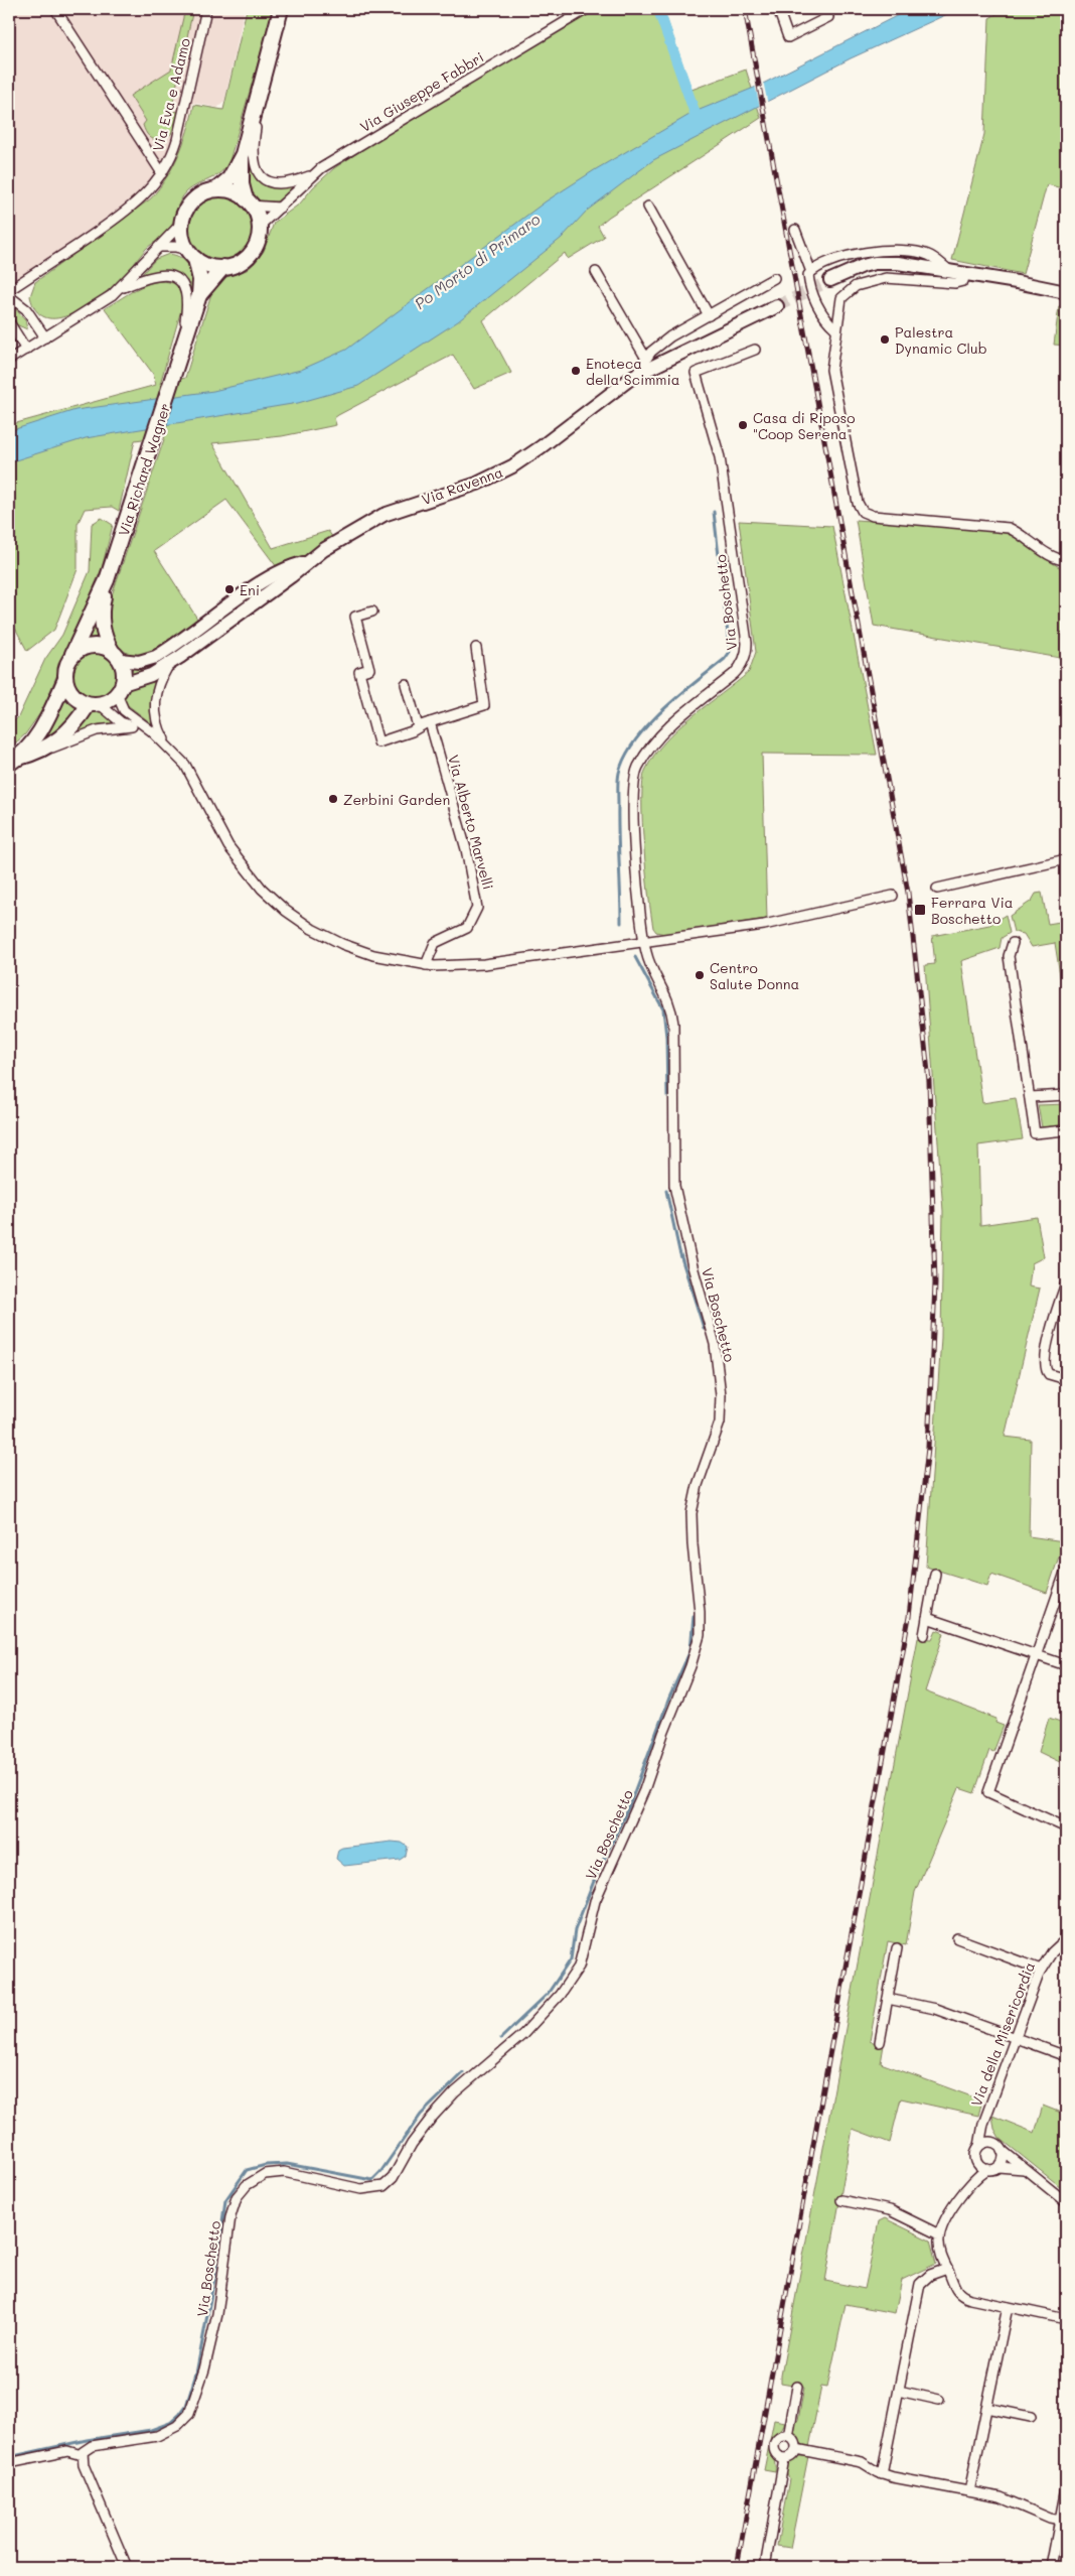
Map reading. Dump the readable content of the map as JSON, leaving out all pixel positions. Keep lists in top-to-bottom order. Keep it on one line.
{"streets":{"main road":["Via Richard Wagner","Via Ravenna"],"street":["Via Giuseppe Fabbri","Via Eva e Adamo","Via Boschetto","Via Alberto Marvelli","Via della Misericordia"]},"crossings":[["Via Giuseppe Fabbri","Via Richard Wagner"],["Via Richard Wagner","Via Ravenna"]],"water":["Po Morto di Primaro"],"places":{"other":["Palestra Dynamic Club","Enoteca della Scimmia","Casa di Riposo \"Coop Serena\"","Eni","Zerbini Garden","Centro Salute Donna"],"transit":["Ferrara Via Boschetto"]}}
